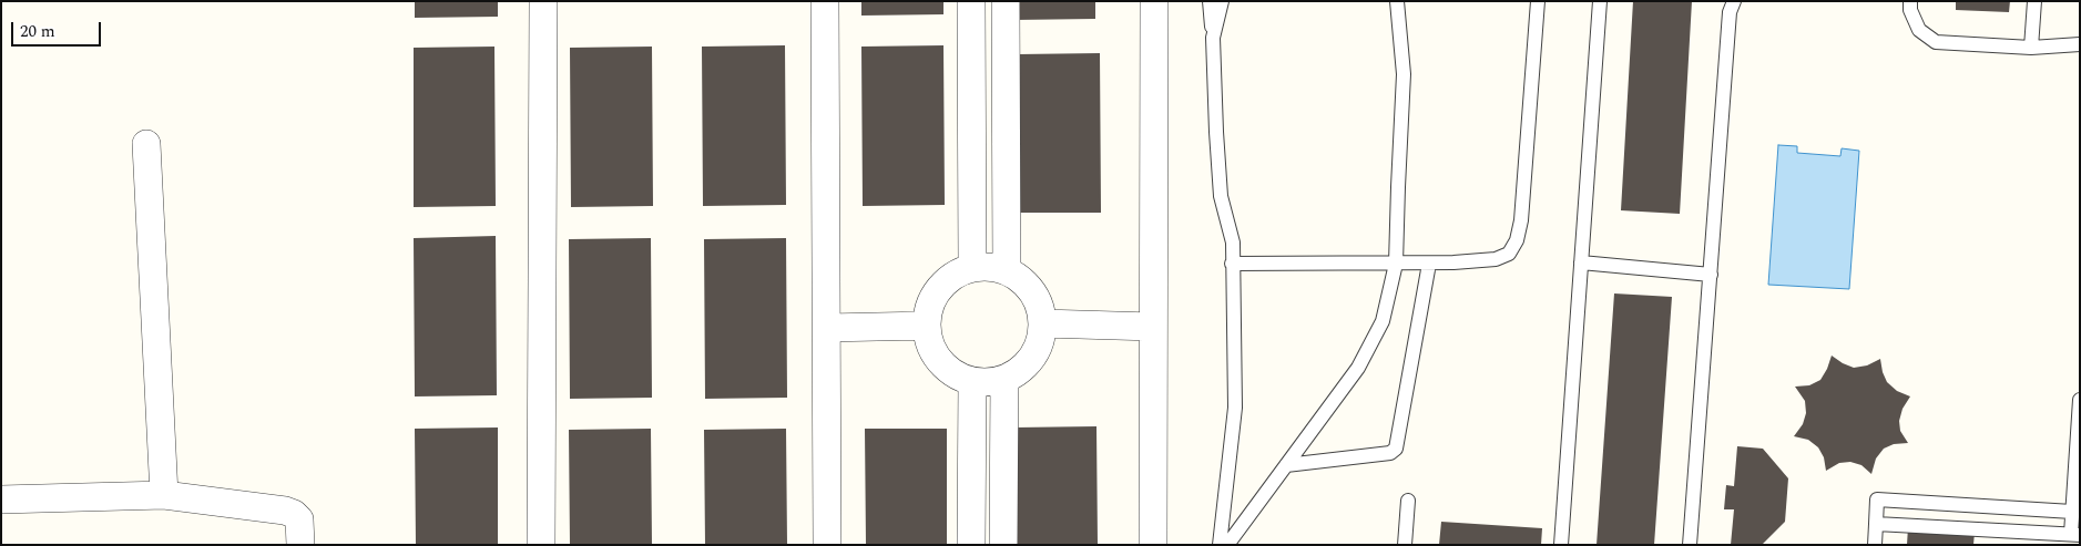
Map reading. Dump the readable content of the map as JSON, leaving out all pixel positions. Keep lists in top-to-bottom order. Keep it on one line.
{"scale_bar":"20 m"}
